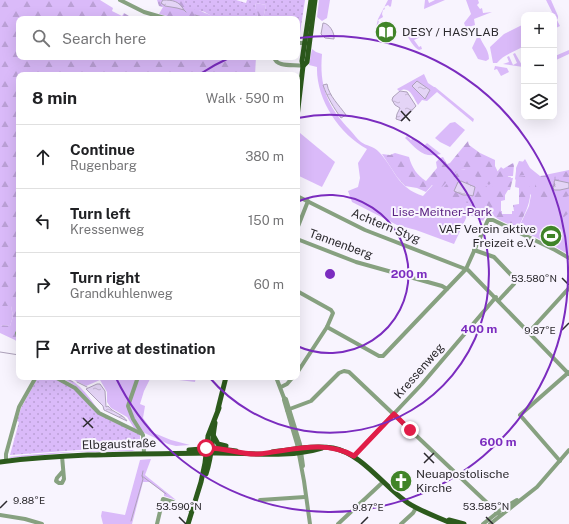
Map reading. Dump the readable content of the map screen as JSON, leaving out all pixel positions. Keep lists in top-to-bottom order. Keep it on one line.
{"streets":{"main road":["Elbgaustraße"],"street":["Achtern Styg","Tannenberg","Kressenweg"]},"crossings":[["Achtern Styg","Kressenweg"]],"parks":["Lise-Meitner-Park"],"places":{"library":["DESY / HASYLAB"],"sports":["VAF Verein aktive Freizeit e.V."],"church":["Neuapostolische Kirche"]},"page":{"map_buttons":["+","−"],"search":"Search here","heading":["8 min","Walk · 590 m"],"list":[["Continue","Rugenbarg","380 m"],["Turn left","Kressenweg","150 m"],["Turn right","Grandkuhlenweg","60 m"],"Arrive at destination"]},"coordinates":["53.580°N","9.87°E","9.88°E","53.590°N","53.585°N"],"rings":["200 m","400 m","600 m"]}
